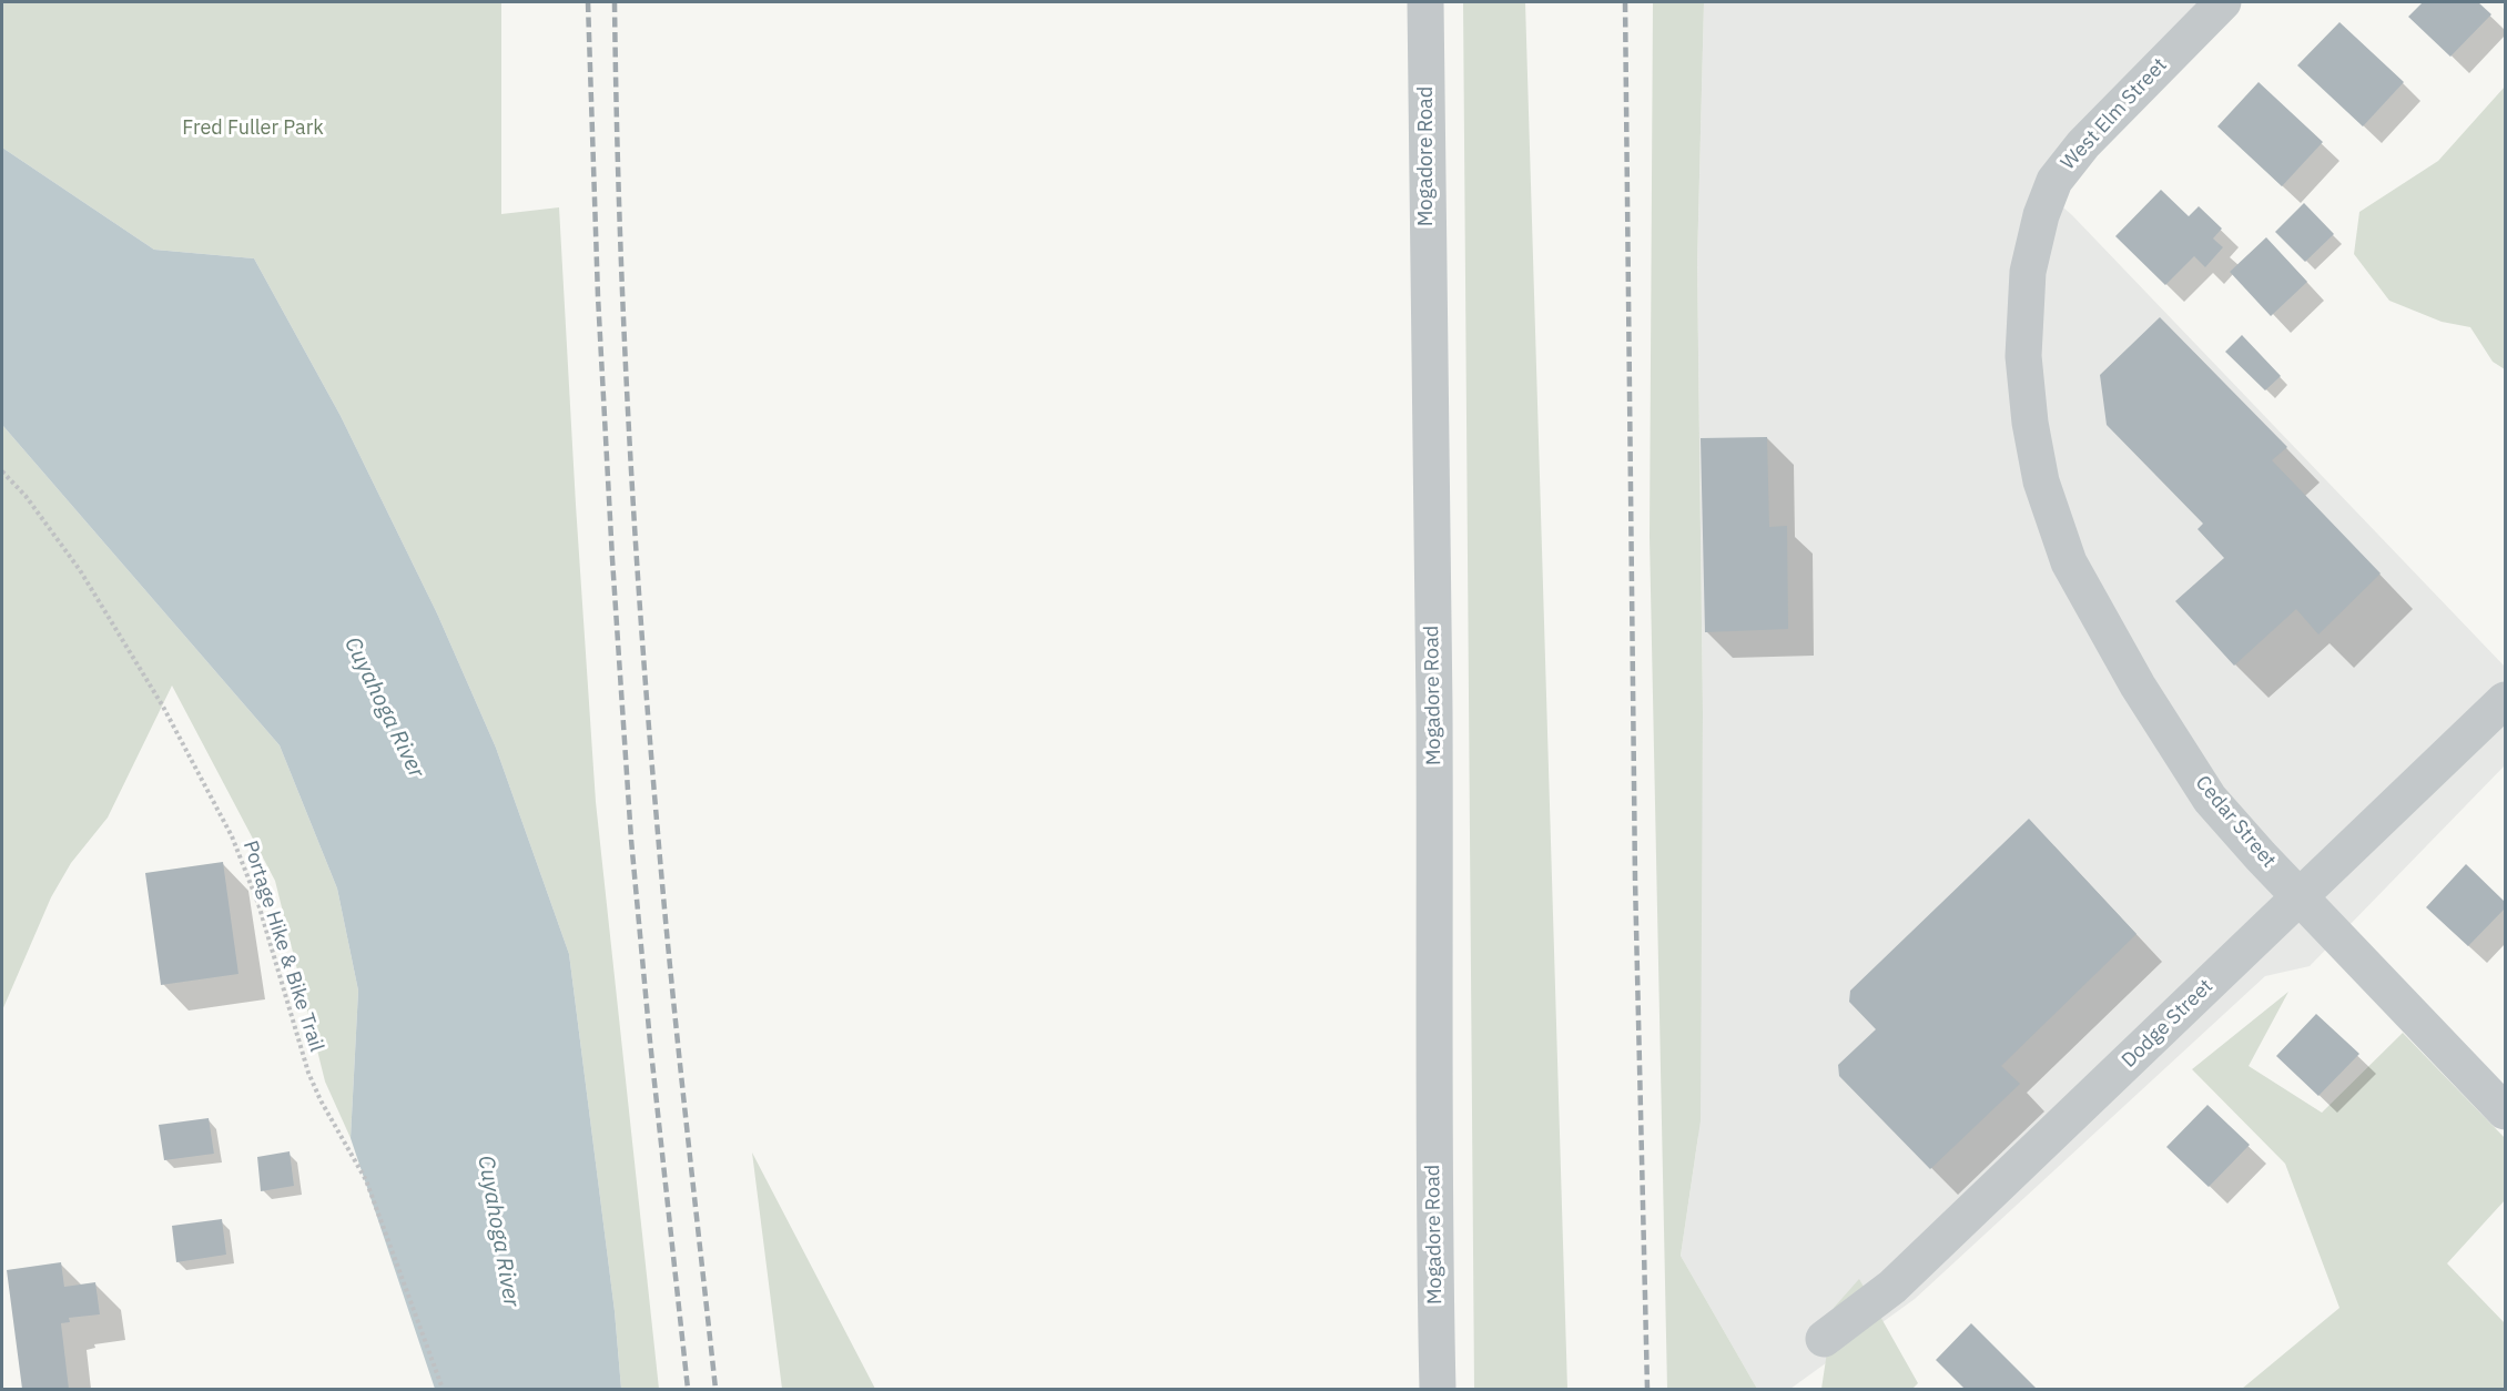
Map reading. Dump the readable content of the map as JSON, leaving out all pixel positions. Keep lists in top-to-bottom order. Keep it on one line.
{"streets":{"street":["West Elm Street","Mogadore Road","Cedar Street","Dodge Street"],"path":["Portage Hike & Bike Trail"]},"crossings":[["West Elm Street","Cedar Street"],["Cedar Street","Dodge Street"]],"water":["Cuyahoga River"],"parks":["Fred Fuller Park"]}
